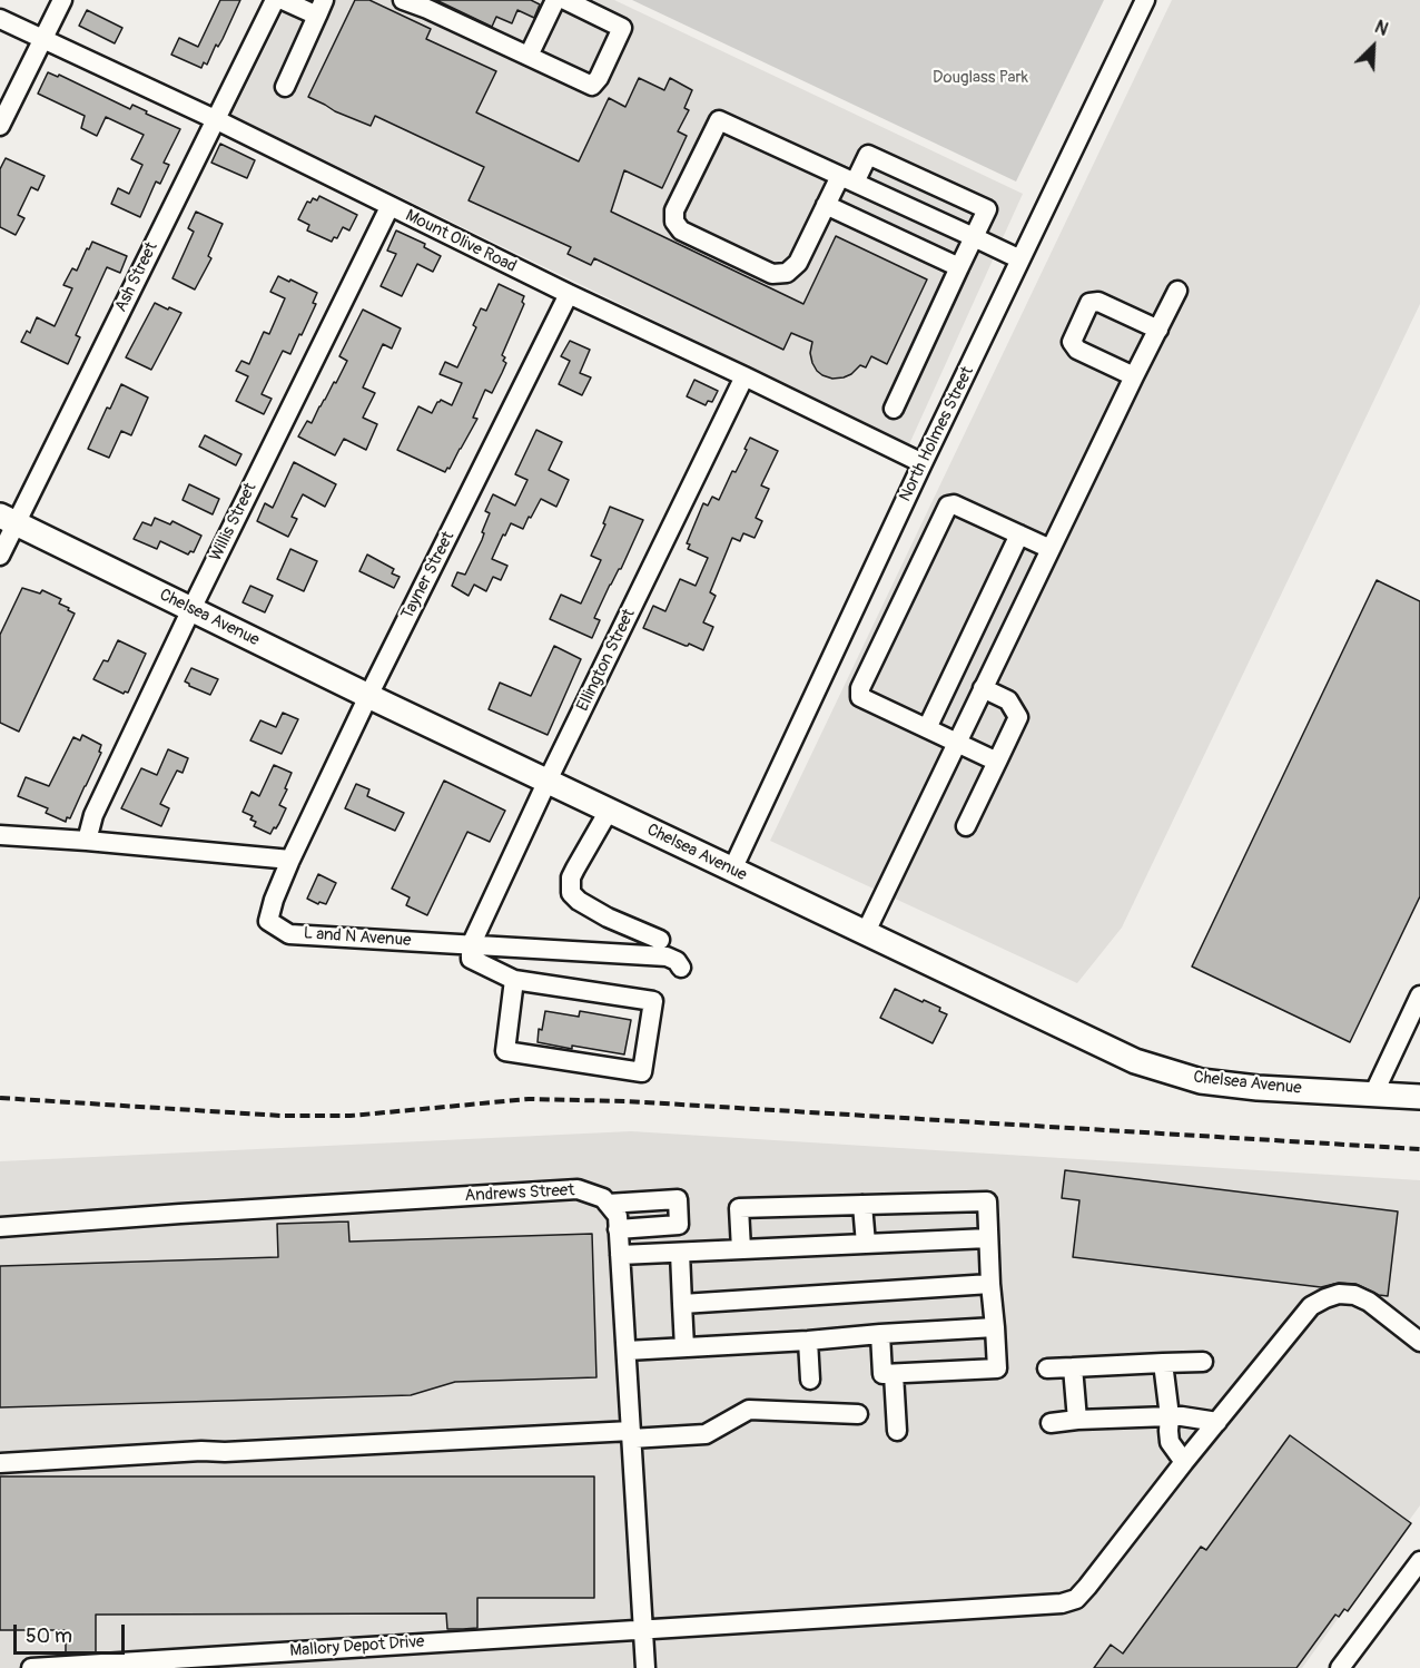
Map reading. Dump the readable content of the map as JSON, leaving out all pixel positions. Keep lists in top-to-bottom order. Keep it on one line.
{"streets":{"main road":["Chelsea Avenue"],"street":["Mount Olive Road","Ash Street","North Holmes Street","Willis Street","Tayner Street","Ellington Street","L and N Avenue","Andrews Street","Mallory Depot Drive"]},"crossings":[["Mount Olive Road","Ash Street"],["Mount Olive Road","North Holmes Street"],["Mount Olive Road","Willis Street"],["Mount Olive Road","Tayner Street"],["Mount Olive Road","Ellington Street"],["Ash Street","Chelsea Avenue"],["North Holmes Street","Chelsea Avenue"],["Willis Street","Chelsea Avenue"],["Tayner Street","Chelsea Avenue"],["Tayner Street","L and N Avenue"],["Chelsea Avenue","Ellington Street"],["Ellington Street","L and N Avenue"]],"parks":["Douglass Park"],"scale_bar":"50 m","north":"top right"}
